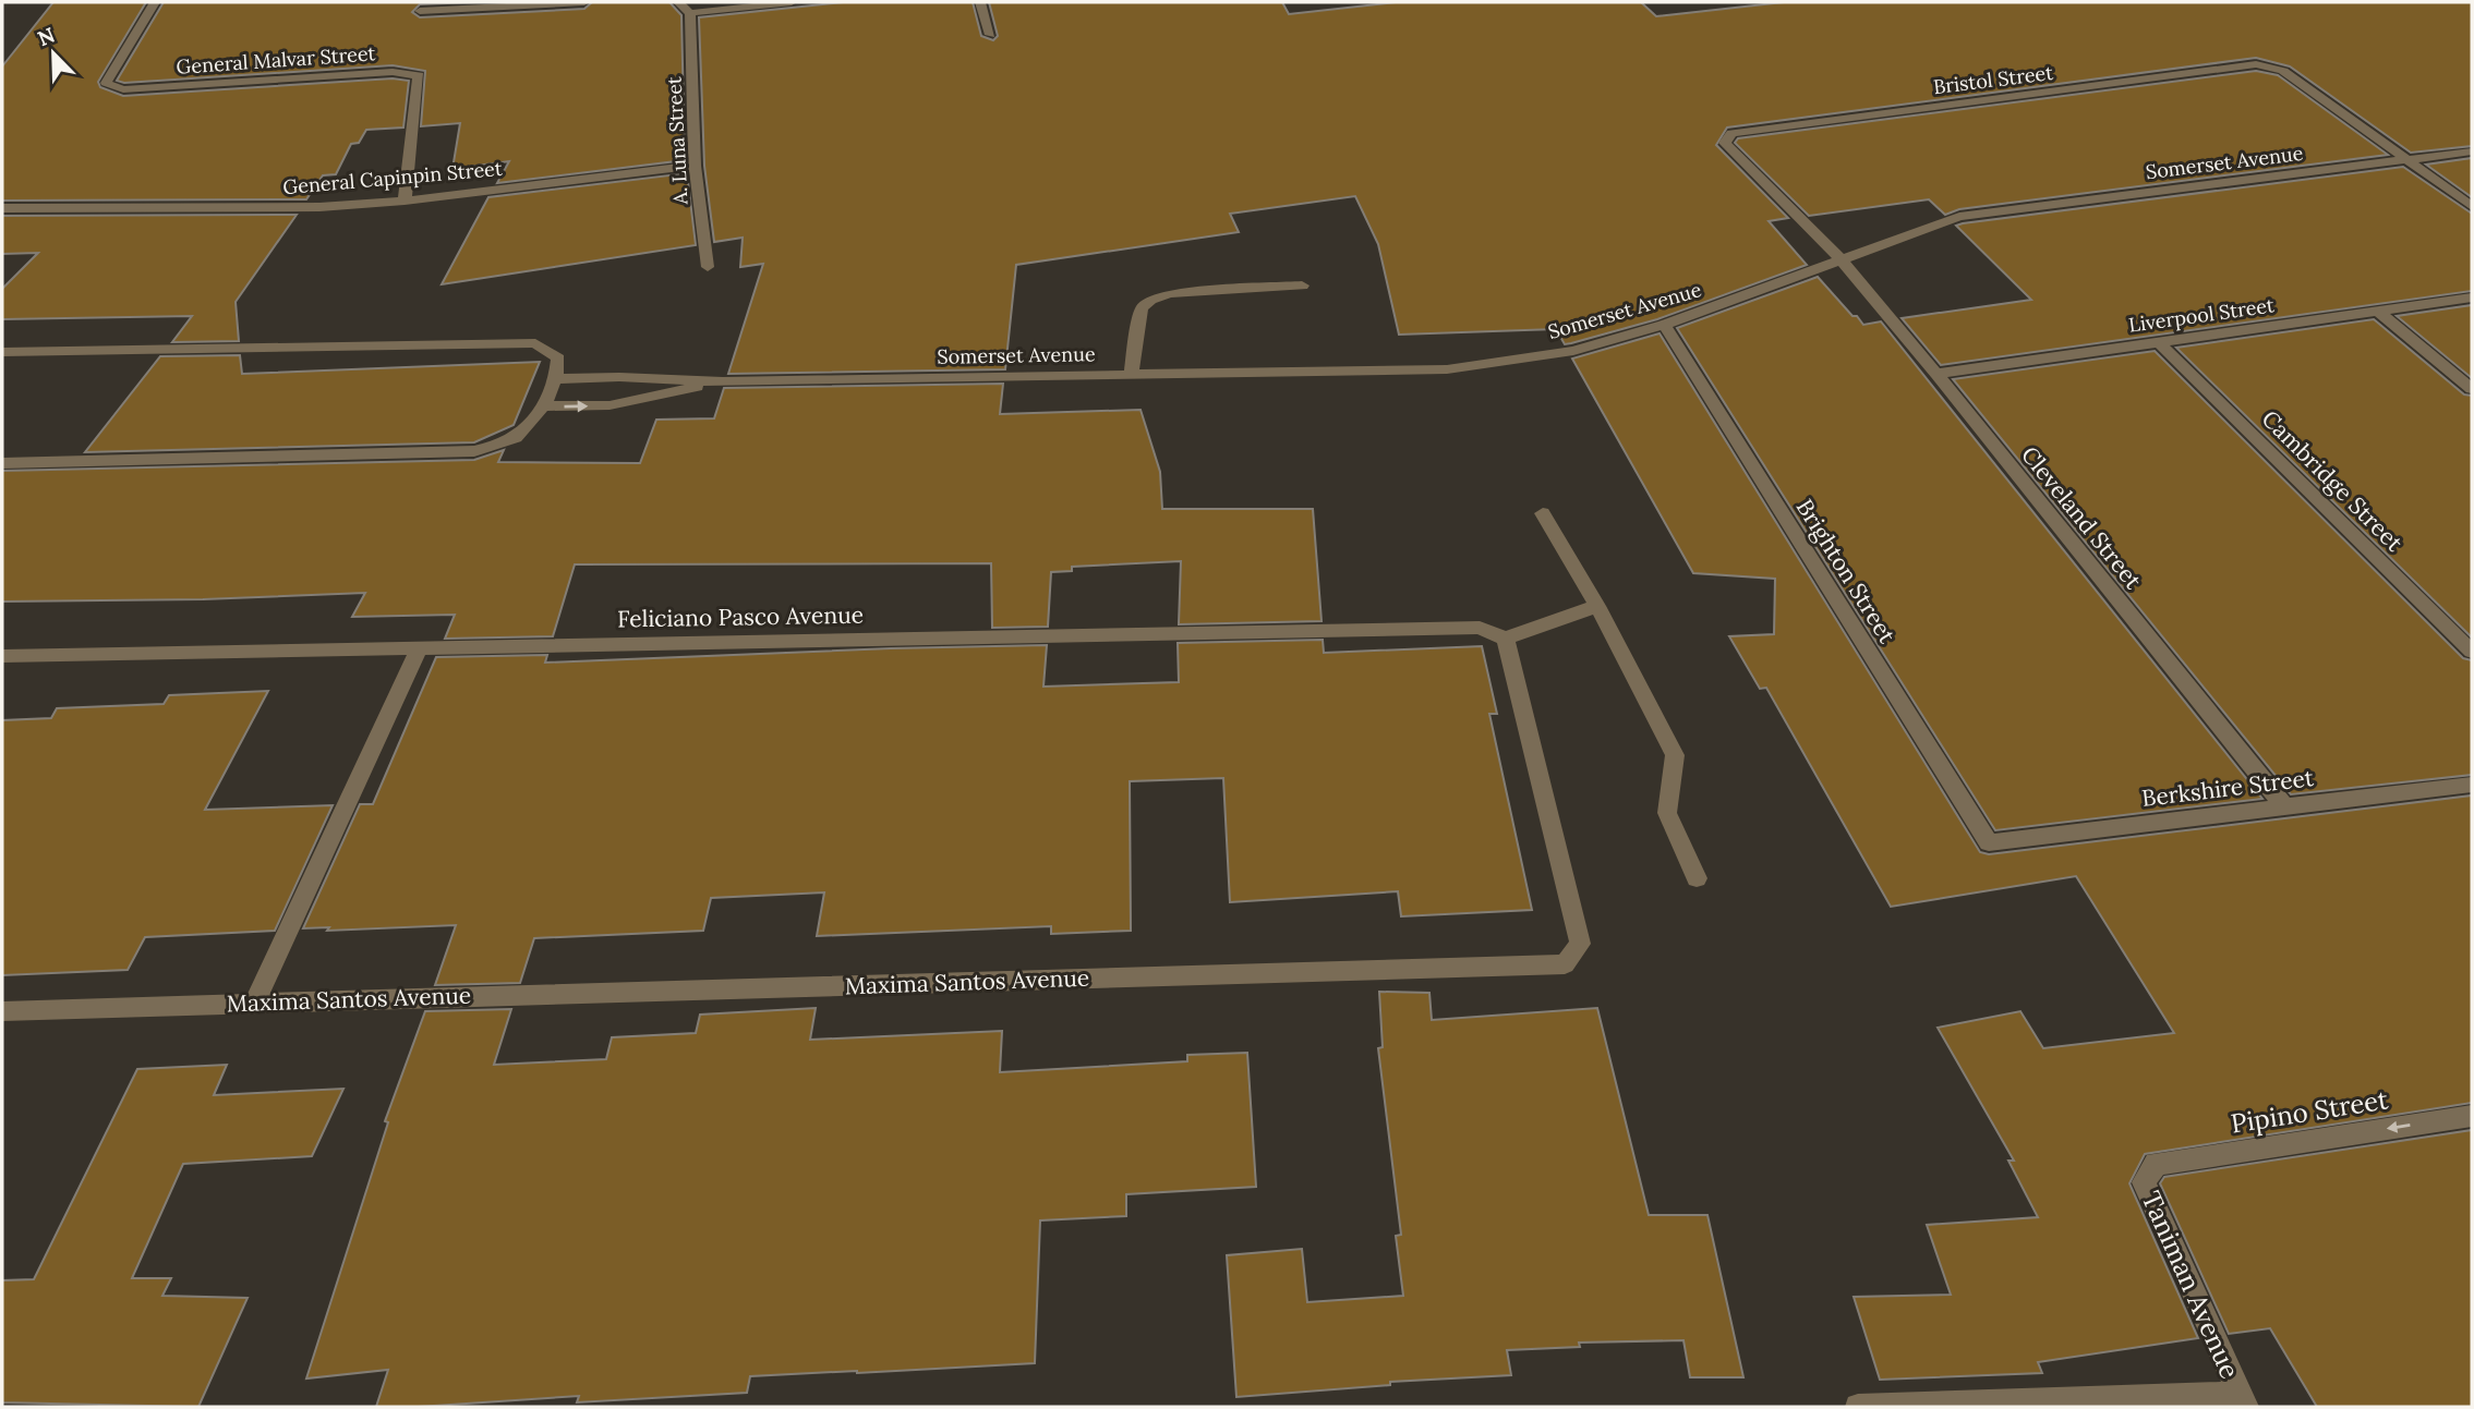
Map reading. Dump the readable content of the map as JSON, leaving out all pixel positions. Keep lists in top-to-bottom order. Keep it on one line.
{"streets":{"street":["General Malvar Street","Bristol Street","A. Luna Street","Somerset Avenue","General Capinpin Street","Liverpool Street","Cambridge Street","Cleveland Street","Brighton Street","Feliciano Pasco Avenue","Berkshire Street","Maxima Santos Avenue","Pipino Street","Taniman Avenue"]},"crossings":[["General Malvar Street","General Capinpin Street"],["Bristol Street","Somerset Avenue"],["Bristol Street","Cleveland Street"],["A. Luna Street","General Capinpin Street"],["Somerset Avenue","Cleveland Street"],["Somerset Avenue","Brighton Street"],["Liverpool Street","Cambridge Street"],["Liverpool Street","Cleveland Street"],["Cleveland Street","Berkshire Street"],["Brighton Street","Berkshire Street"],["Feliciano Pasco Avenue","Maxima Santos Avenue"],["Pipino Street","Taniman Avenue"]],"one_way":["Pipino Street"],"north":"top left"}
